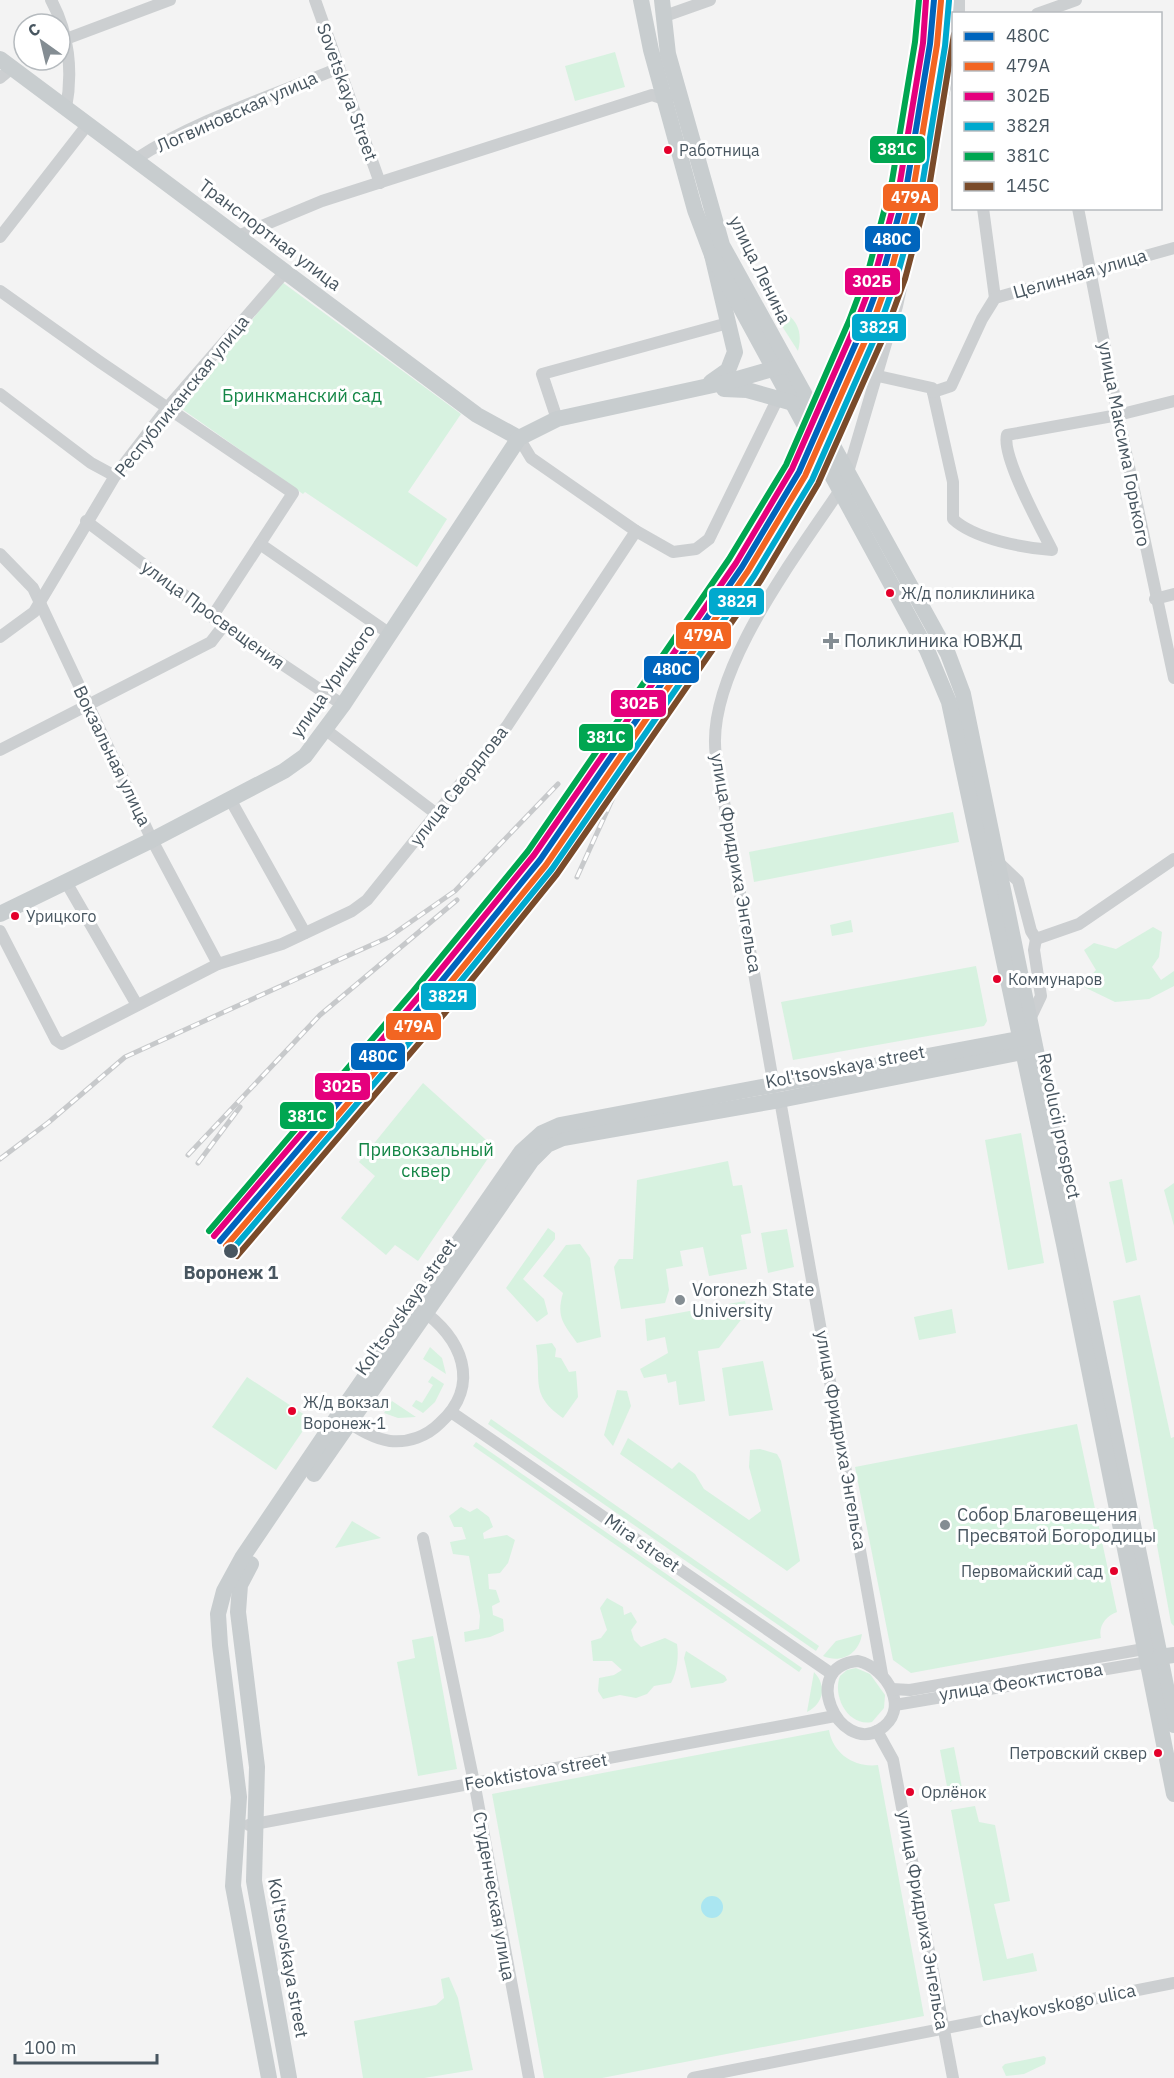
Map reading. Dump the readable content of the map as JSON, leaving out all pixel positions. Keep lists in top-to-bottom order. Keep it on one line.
{"streets":{"main road":["Транспортная улица","улица Ленина","улица Урицкого","Kol'tsovskaya street","Revolucii prospect"],"street":["Sovetskaya Street","Логвиновская улица","Целинная улица","Республиканская улица","улица Максима Горького","улица Просвещения","Вокзальная улица","улица Свердлова","улица Фридриха Энгельса","Mira street","улица Феоктистова","Feoktistova street","Студенческая улица","chaykovskogo ulica"]},"crossings":[["Sovetskaya Street","Логвиновская улица"],["Логвиновская улица","Транспортная улица"],["Транспортная улица","Республиканская улица"],["Транспортная улица","улица Урицкого"],["улица Ленина","улица Фридриха Энгельса"],["улица Ленина","Revolucii prospect"],["Целинная улица","улица Максима Горького"],["Республиканская улица","улица Просвещения"],["Республиканская улица","Вокзальная улица"],["улица Просвещения","улица Урицкого"],["улица Урицкого","Вокзальная улица"],["Вокзальная улица","улица Свердлова"],["улица Фридриха Энгельса","Kol'tsovskaya street"],["улица Фридриха Энгельса","Revolucii prospect"],["улица Фридриха Энгельса","Mira street"],["улица Фридриха Энгельса","улица Феоктистова"],["улица Фридриха Энгельса","Feoktistova street"],["улица Фридриха Энгельса","chaykovskogo ulica"],["Kol'tsovskaya street","Revolucii prospect"],["Kol'tsovskaya street","Feoktistova street"],["Revolucii prospect","улица Феоктистова"],["Mira street","улица Феоктистова"],["Mira street","Feoktistova street"],["улица Феоктистова","Feoktistova street"],["Feoktistova street","Студенческая улица"]],"parks":["Бринкманский сад","Привокзальный сквер"],"places":{"other":["Работница","Ж/д поликлиника","Урицкого","Коммунаров","Воронеж 1","Voronezh State University","Ж/д вокзал Воронеж-1","Собор Благовещения Пресвятой Богородицы","Первомайский сад","Петровский сквер","Орлёнок"],"health":["Поликлиника ЮВЖД"]},"lines":["transit line 480С","transit line 302Б","transit line 381С","transit line 479А","transit line 382Я","transit line 145С"],"legend":["480С","479А","302Б","382Я","381С","145С"],"scale_bar":"100 m","north":"top left"}
